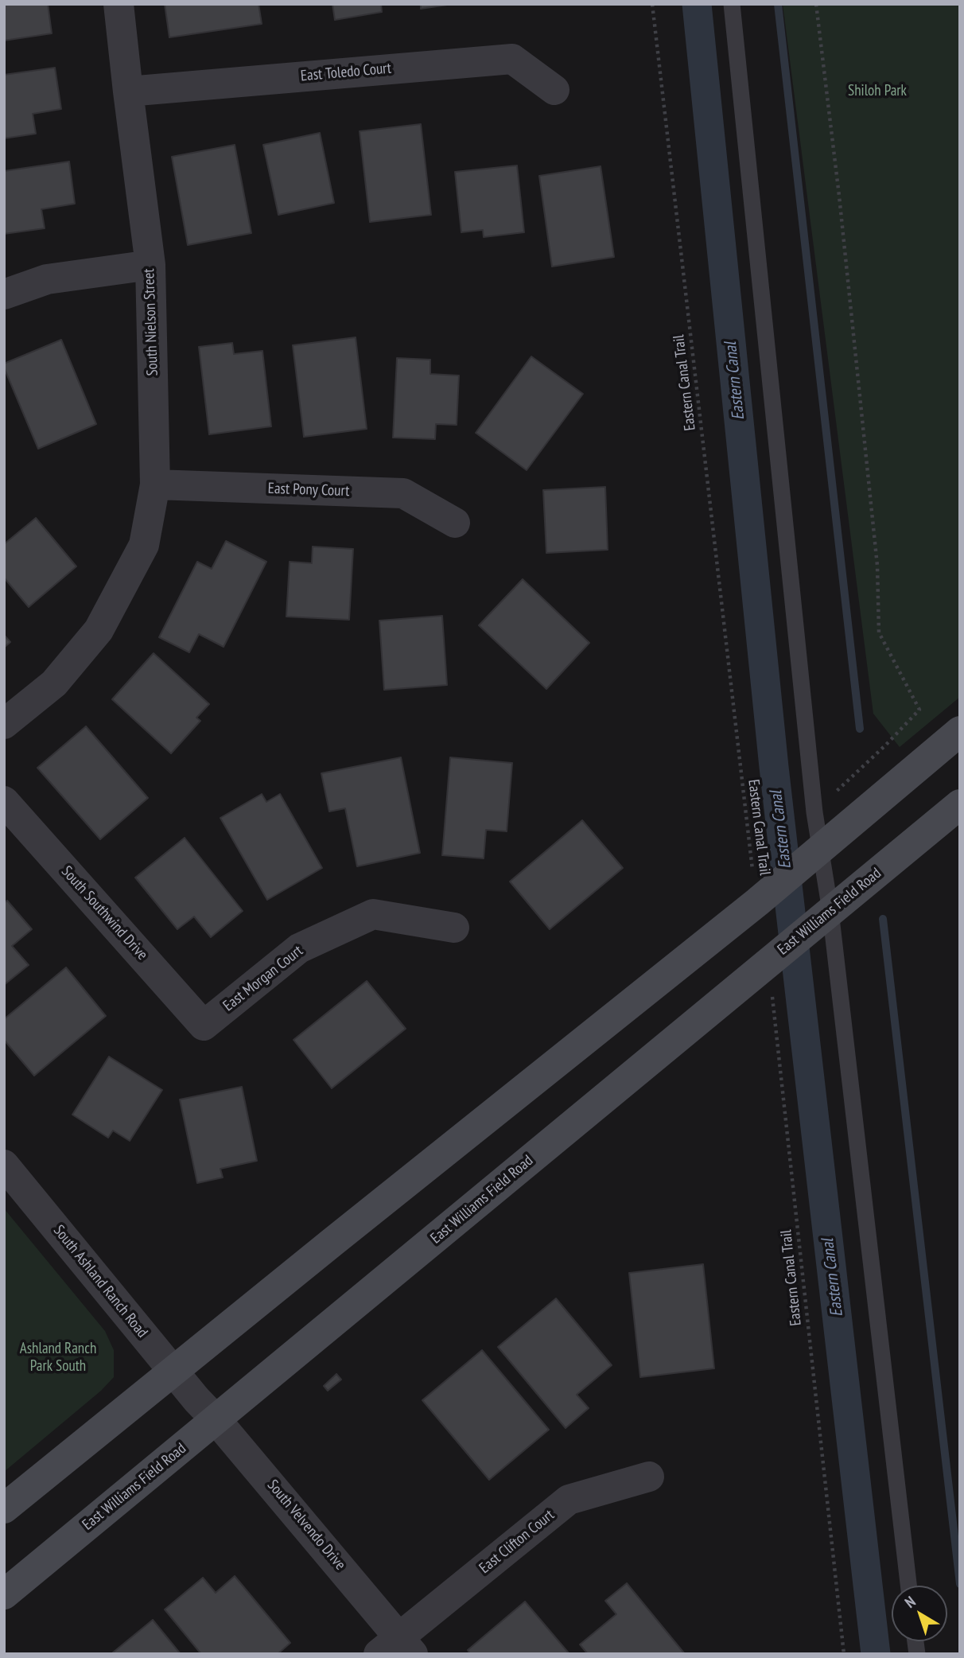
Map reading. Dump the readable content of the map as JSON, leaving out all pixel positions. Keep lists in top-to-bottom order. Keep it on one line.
{"streets":{"main road":["East Williams Field Road"],"street":["East Toledo Court","South Nielson Street","East Pony Court","South Southwind Drive","East Morgan Court","South Ashland Ranch Road","South Velvendo Drive","East Clifton Court"],"path":["Eastern Canal Trail"]},"crossings":[["East Toledo Court","South Nielson Street"],["South Nielson Street","East Pony Court"],["Eastern Canal Trail","East Williams Field Road"],["East Williams Field Road","South Ashland Ranch Road"],["East Williams Field Road","South Velvendo Drive"],["South Southwind Drive","East Morgan Court"],["South Ashland Ranch Road","South Velvendo Drive"],["South Velvendo Drive","East Clifton Court"]],"water":["Eastern Canal"],"parks":["Shiloh Park","Ashland Ranch Park South"],"north":"top left"}
